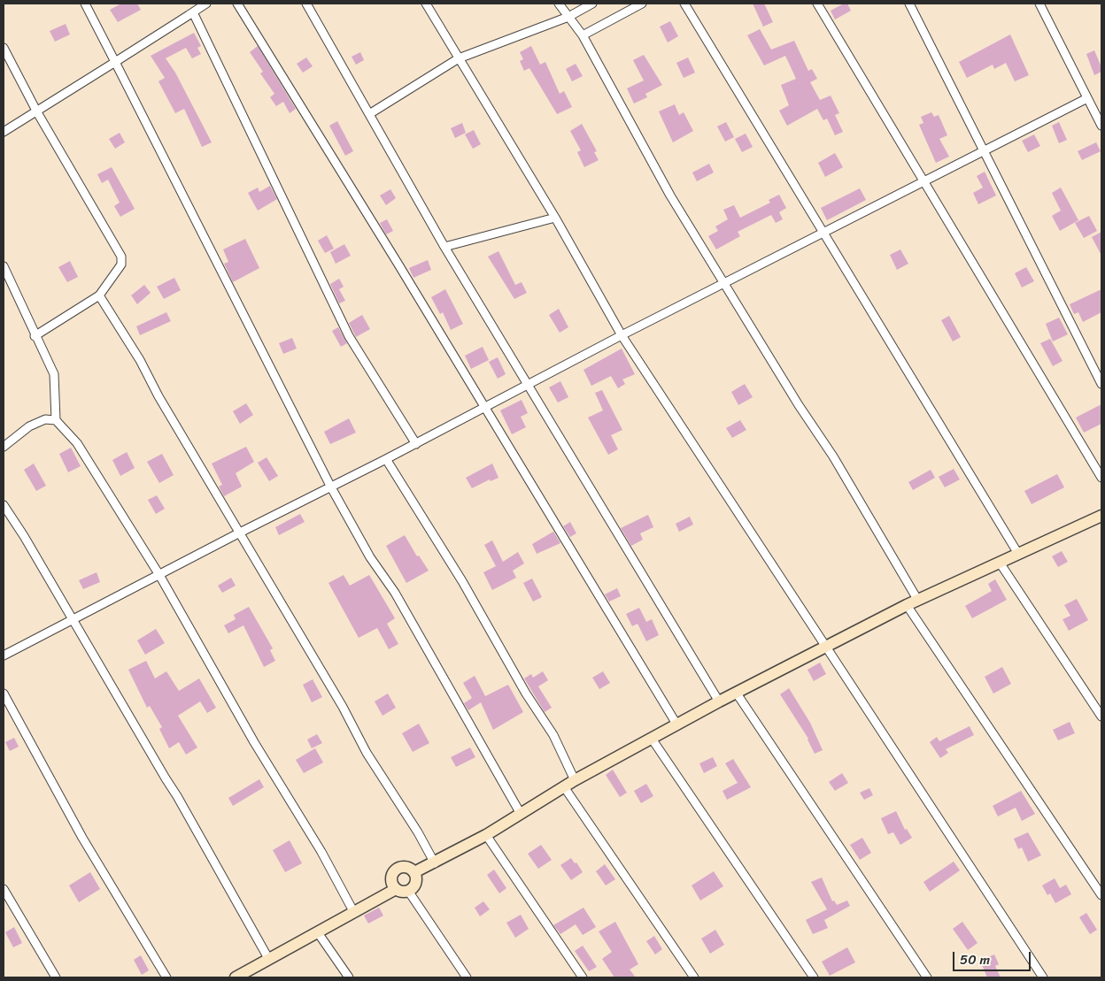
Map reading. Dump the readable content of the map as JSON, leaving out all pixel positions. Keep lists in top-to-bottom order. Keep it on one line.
{"scale_bar":"50 m"}
